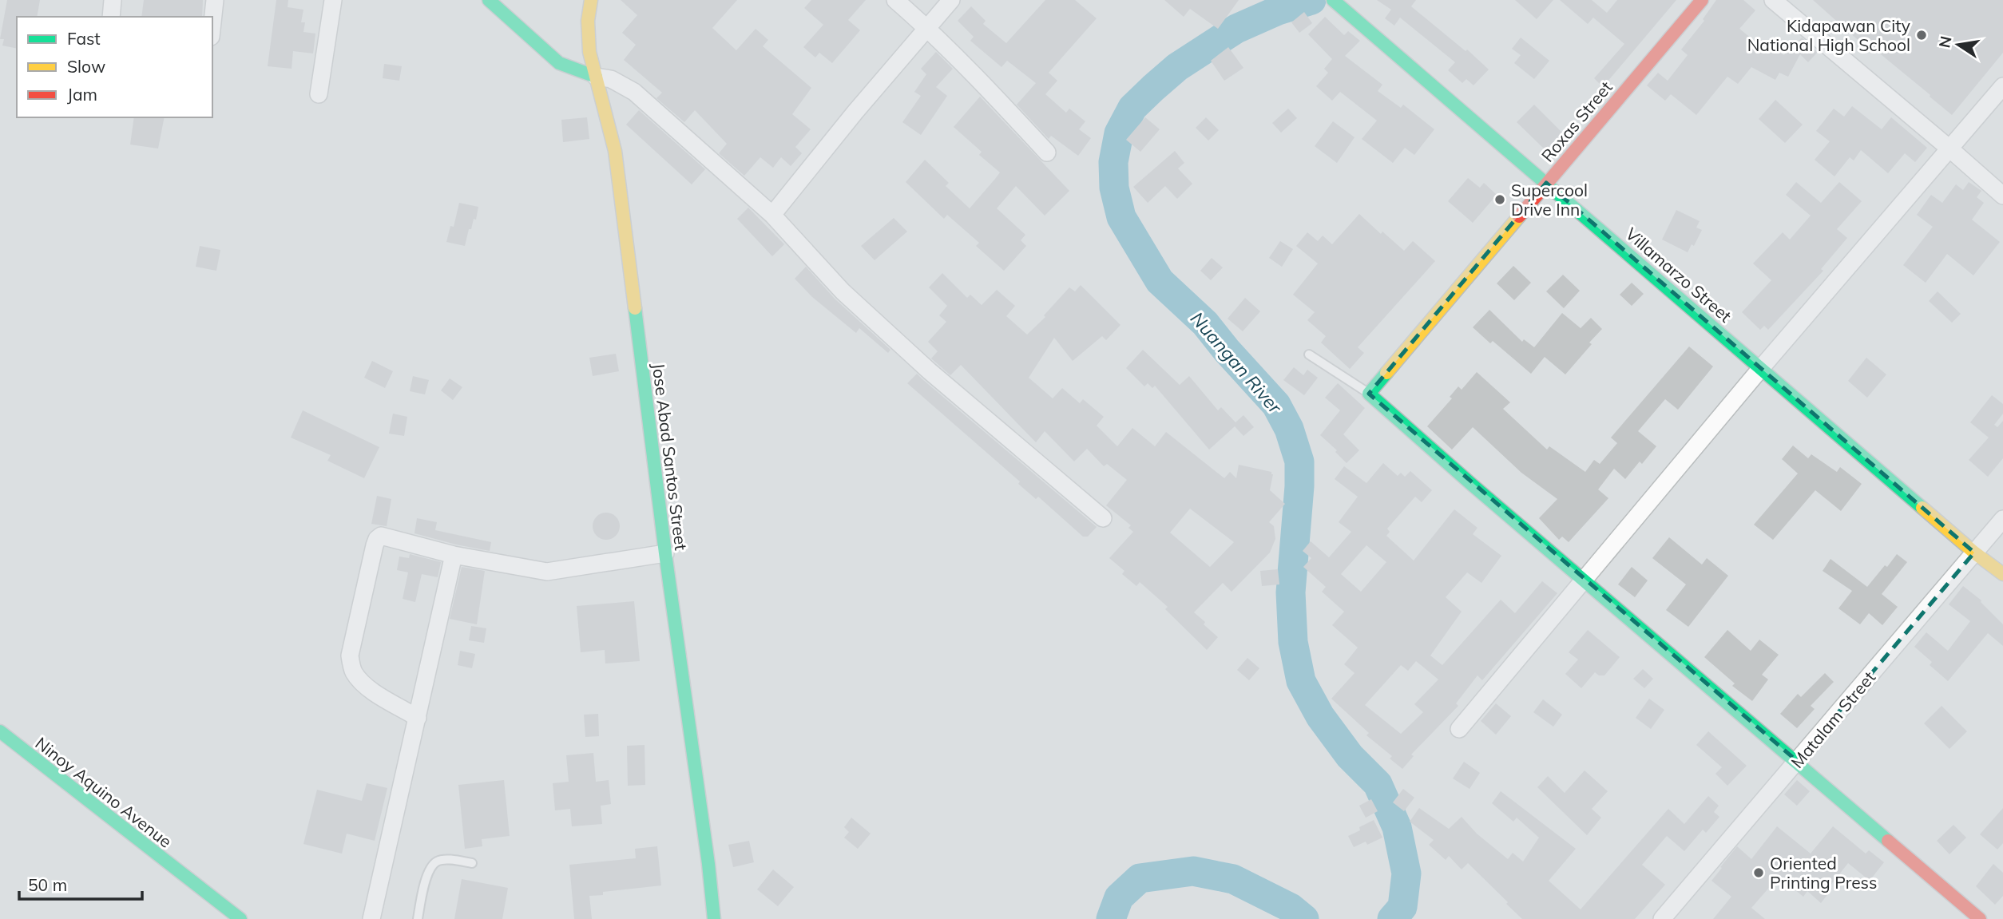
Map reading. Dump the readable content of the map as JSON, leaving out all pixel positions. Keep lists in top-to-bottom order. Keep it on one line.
{"streets":{"street":["Roxas Street","Villamarzo Street","Jose Abad Santos Street","Matalam Street","Ninoy Aquino Avenue"]},"crossings":[["Roxas Street","Villamarzo Street"],["Villamarzo Street","Matalam Street"]],"water":["Nuangan River"],"places":["Kidapawan City National High School","Supercool Drive Inn","Oriented Printing Press"],"legend":["Fast","Slow","Jam"],"scale_bar":"50 m","north":"left"}
